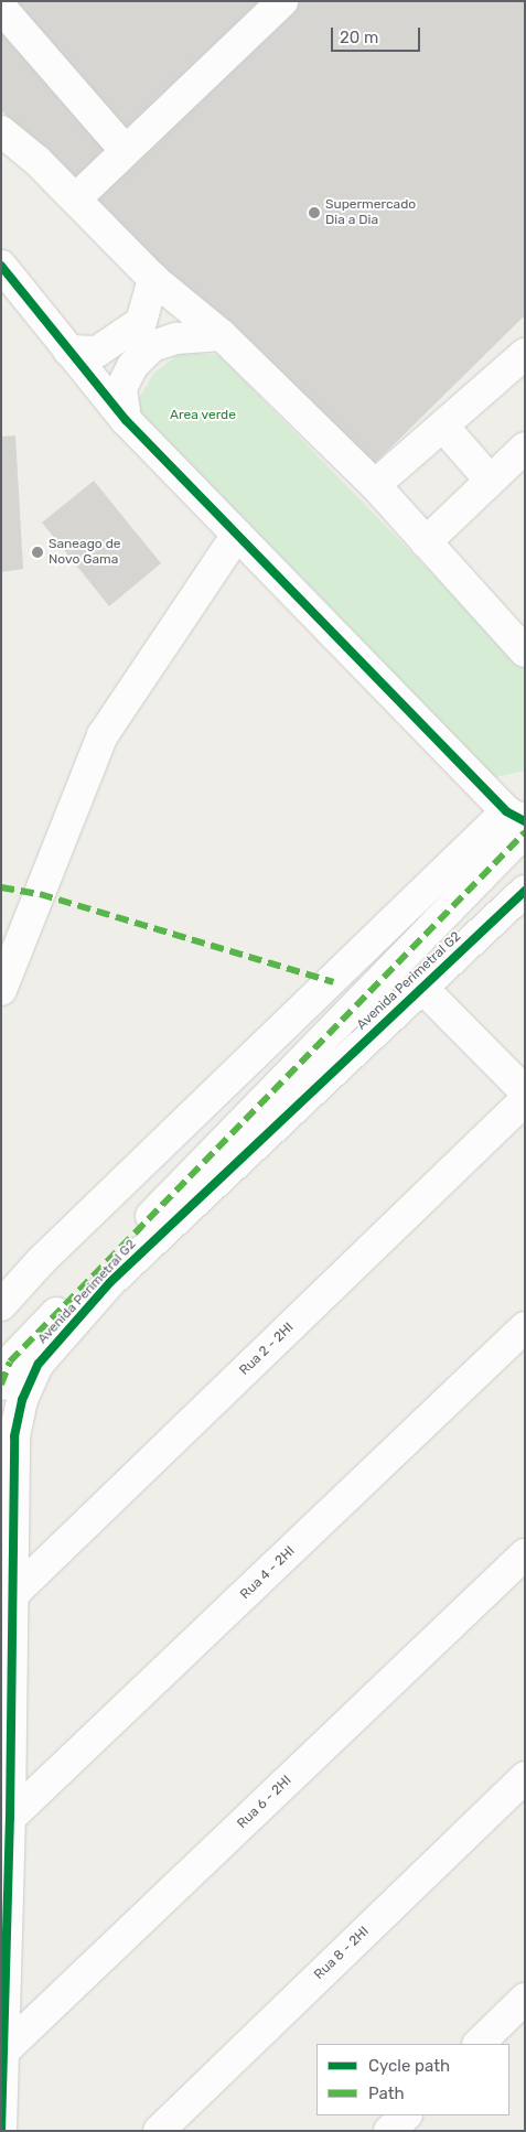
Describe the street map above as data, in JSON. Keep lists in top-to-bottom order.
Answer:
{
  "streets": {
    "street": [
      "Avenida Perimetral G2",
      "Rua 2 - 2HI",
      "Rua 4 - 2HI",
      "Rua 6 - 2HI",
      "Rua 8 - 2HI"
    ]
  },
  "crossings": [
    ["Avenida Perimetral G2", "Rua 2 - 2HI"],
    ["Avenida Perimetral G2", "Rua 4 - 2HI"],
    ["Avenida Perimetral G2", "Rua 6 - 2HI"]
  ],
  "parks": ["Area verde"],
  "places": ["Supermercado Dia a Dia", "Saneago de Novo Gama"],
  "legend": ["Cycle path", "Path"],
  "scale_bar": "20 m"
}
